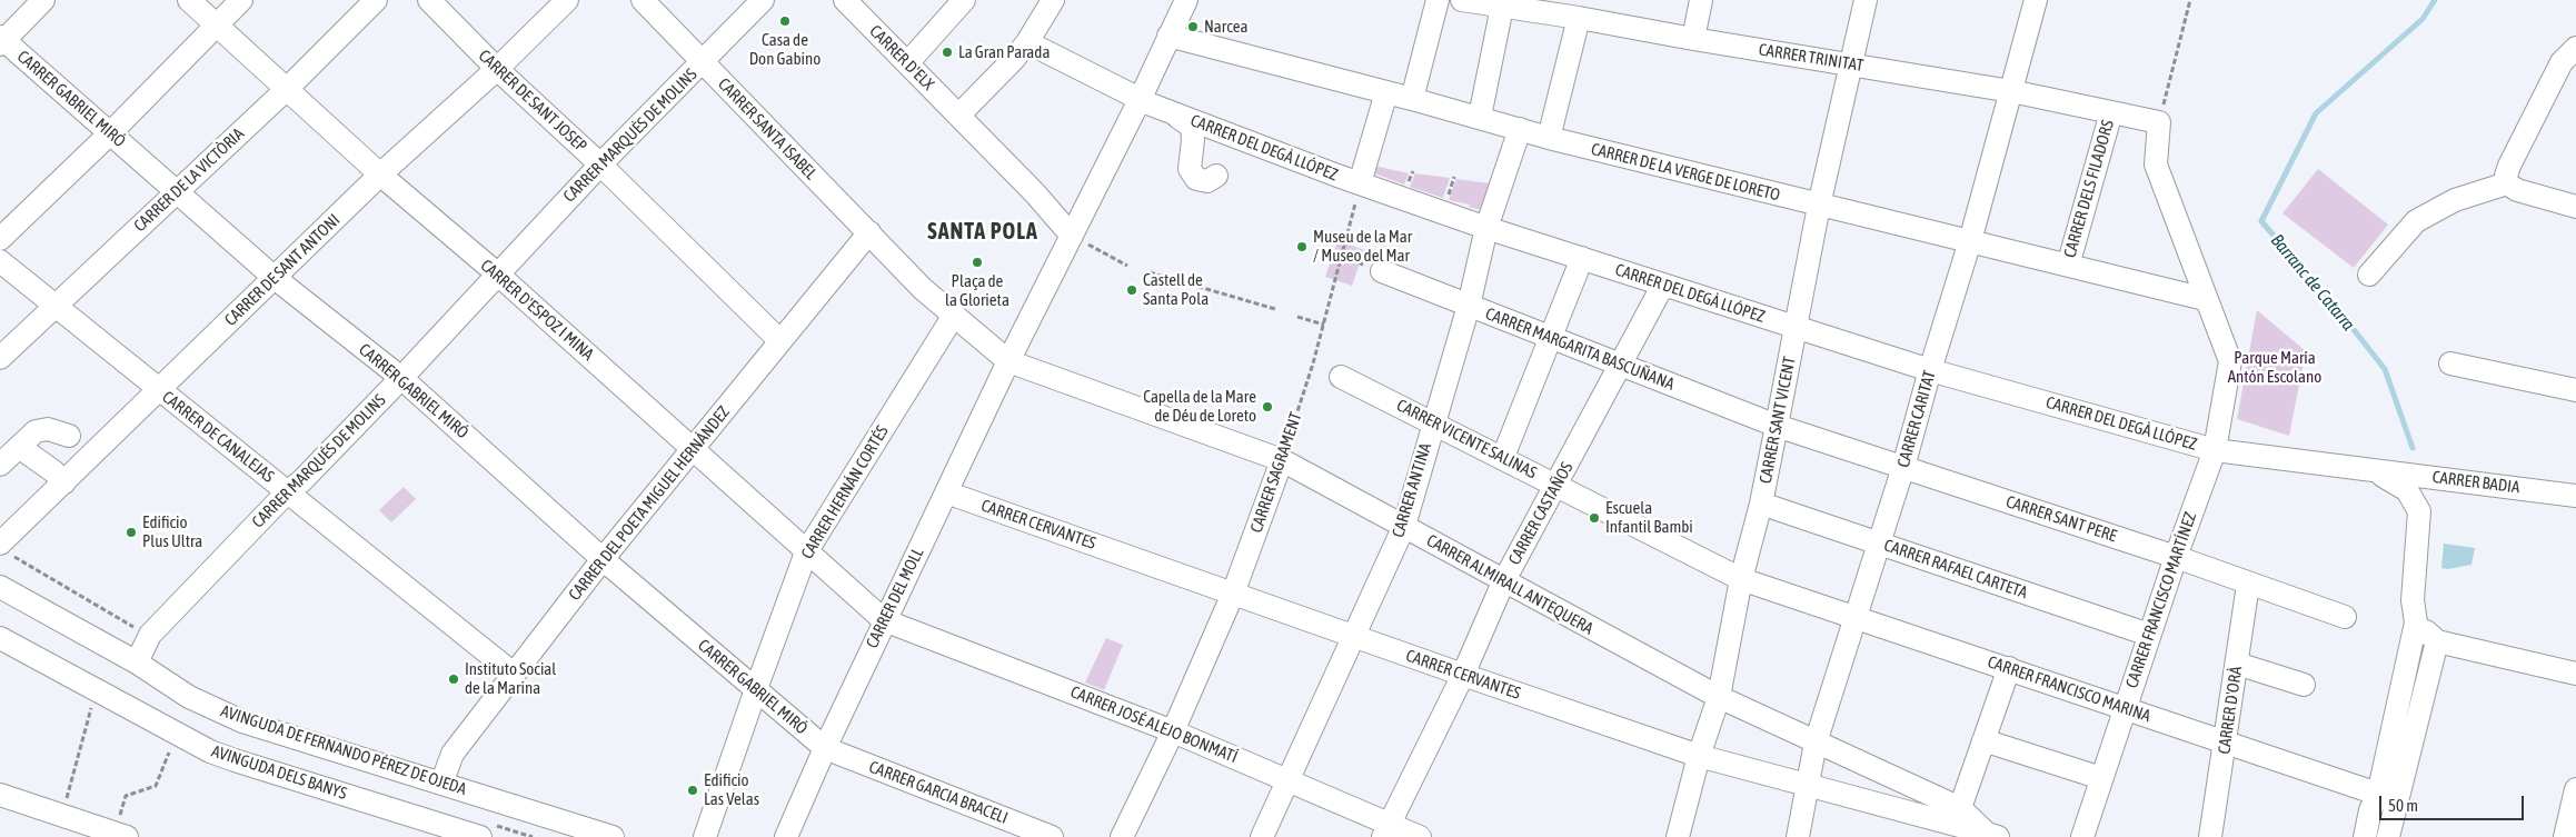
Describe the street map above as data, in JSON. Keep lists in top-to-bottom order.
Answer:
{
  "streets": {
    "street": [
      "CARRER D'ELX",
      "CARRER TRINITAT",
      "CARRER GABRIEL MIRÓ",
      "CARRER DE SANT JOSEP",
      "CARRER SANTA ISABEL",
      "CARRER MARQUÉS DE MOLINS",
      "CARRER DEL DEGÀ LLÓPEZ",
      "CARRER DE LA VERGE DE LORETO",
      "CARRER DE LA VICTÒRIA",
      "CARRER DELS FILADORS",
      "CARRER DE SANT ANTONI",
      "CARRER D'ESPOZ I MINA",
      "CARRER MARGARITA BASCUÑANA",
      "CARRER CARITAT",
      "CARRER SANT VICENT",
      "CARRER DE CANALEJAS",
      "CARRER VICENTE SALINAS",
      "CARRER SAGRAMENT",
      "CARRER BADIA",
      "CARRER ANTINA",
      "CARRER HERNÁN CORTÉS",
      "CARRER DEL POETA MIGUEL HERNÁNDEZ",
      "CARRER CASTAÑOS",
      "CARRER SANT PERE",
      "CARRER CERVANTES",
      "CARRER RAFAEL CARTETA",
      "CARRER ALMIRALL ANTEQUERA",
      "CARRER DEL MOLL",
      "CARRER FRANCISCO MARTÍNEZ",
      "CARRER FRANCISCO MARINA",
      "CARRER D'ORÀ",
      "CARRER JOSÉ ALEJO BONMATÍ",
      "AVINGUDA DE FERNANDO PÉREZ DE OJEDA",
      "AVINGUDA DELS BANYS",
      "CARRER GARCIA BRACELI"
    ]
  },
  "crossings": [
    ["CARRER TRINITAT", "CARRER DELS FILADORS"],
    ["CARRER TRINITAT", "CARRER CARITAT"],
    ["CARRER TRINITAT", "CARRER SANT VICENT"],
    ["CARRER GABRIEL MIRÓ", "CARRER MARQUÉS DE MOLINS"],
    ["CARRER GABRIEL MIRÓ", "CARRER DE LA VICTÒRIA"],
    ["CARRER GABRIEL MIRÓ", "CARRER DE SANT ANTONI"],
    ["CARRER GABRIEL MIRÓ", "CARRER HERNÁN CORTÉS"],
    ["CARRER GABRIEL MIRÓ", "CARRER DEL POETA MIGUEL HERNÁNDEZ"],
    ["CARRER GABRIEL MIRÓ", "CARRER DEL MOLL"],
    ["CARRER GABRIEL MIRÓ", "CARRER GARCIA BRACELI"],
    ["CARRER DE SANT JOSEP", "CARRER MARQUÉS DE MOLINS"],
    ["CARRER DE SANT JOSEP", "CARRER DE SANT ANTONI"],
    ["CARRER DE SANT JOSEP", "CARRER DEL POETA MIGUEL HERNÁNDEZ"],
    ["CARRER SANTA ISABEL", "CARRER MARQUÉS DE MOLINS"],
    ["CARRER SANTA ISABEL", "CARRER DEL POETA MIGUEL HERNÁNDEZ"],
    ["CARRER MARQUÉS DE MOLINS", "CARRER D'ESPOZ I MINA"],
    ["CARRER MARQUÉS DE MOLINS", "CARRER DE CANALEJAS"],
    ["CARRER MARQUÉS DE MOLINS", "AVINGUDA DE FERNANDO PÉREZ DE OJEDA"],
    ["CARRER DEL DEGÀ LLÓPEZ", "CARRER CARITAT"],
    ["CARRER DEL DEGÀ LLÓPEZ", "CARRER SANT VICENT"],
    ["CARRER DEL DEGÀ LLÓPEZ", "CARRER SAGRAMENT"],
    ["CARRER DEL DEGÀ LLÓPEZ", "CARRER BADIA"],
    ["CARRER DEL DEGÀ LLÓPEZ", "CARRER ANTINA"],
    ["CARRER DEL DEGÀ LLÓPEZ", "CARRER CASTAÑOS"],
    ["CARRER DEL DEGÀ LLÓPEZ", "CARRER FRANCISCO MARTÍNEZ"],
    ["CARRER DE LA VERGE DE LORETO", "CARRER DELS FILADORS"],
    ["CARRER DE LA VERGE DE LORETO", "CARRER CARITAT"],
    ["CARRER DE LA VERGE DE LORETO", "CARRER SANT VICENT"],
    ["CARRER DE LA VERGE DE LORETO", "CARRER ANTINA"],
    ["CARRER DE LA VERGE DE LORETO", "CARRER FRANCISCO MARTÍNEZ"],
    ["CARRER DE LA VICTÒRIA", "CARRER D'ESPOZ I MINA"],
    ["CARRER DE LA VICTÒRIA", "CARRER DE CANALEJAS"],
    ["CARRER DE SANT ANTONI", "CARRER D'ESPOZ I MINA"],
    ["CARRER DE SANT ANTONI", "CARRER DE CANALEJAS"],
    ["CARRER D'ESPOZ I MINA", "CARRER HERNÁN CORTÉS"],
    ["CARRER D'ESPOZ I MINA", "CARRER DEL POETA MIGUEL HERNÁNDEZ"],
    ["CARRER D'ESPOZ I MINA", "CARRER DEL MOLL"],
    ["CARRER D'ESPOZ I MINA", "CARRER JOSÉ ALEJO BONMATÍ"],
    ["CARRER MARGARITA BASCUÑANA", "CARRER SANT VICENT"],
    ["CARRER MARGARITA BASCUÑANA", "CARRER ANTINA"],
    ["CARRER MARGARITA BASCUÑANA", "CARRER CASTAÑOS"],
    ["CARRER MARGARITA BASCUÑANA", "CARRER SANT PERE"],
    ["CARRER CARITAT", "CARRER SANT PERE"],
    ["CARRER CARITAT", "CARRER CERVANTES"],
    ["CARRER CARITAT", "CARRER RAFAEL CARTETA"],
    ["CARRER CARITAT", "CARRER ALMIRALL ANTEQUERA"],
    ["CARRER CARITAT", "CARRER FRANCISCO MARINA"],
    ["CARRER SANT VICENT", "CARRER VICENTE SALINAS"],
    ["CARRER SANT VICENT", "CARRER SANT PERE"],
    ["CARRER SANT VICENT", "CARRER CERVANTES"],
    ["CARRER SANT VICENT", "CARRER RAFAEL CARTETA"],
    ["CARRER SANT VICENT", "CARRER ALMIRALL ANTEQUERA"],
    ["CARRER SANT VICENT", "CARRER FRANCISCO MARINA"],
    ["CARRER DE CANALEJAS", "CARRER DEL POETA MIGUEL HERNÁNDEZ"],
    ["CARRER VICENTE SALINAS", "CARRER ANTINA"],
    ["CARRER VICENTE SALINAS", "CARRER CASTAÑOS"],
    ["CARRER VICENTE SALINAS", "CARRER FRANCISCO MARINA"],
    ["CARRER SAGRAMENT", "CARRER CERVANTES"],
    ["CARRER SAGRAMENT", "CARRER ALMIRALL ANTEQUERA"],
    ["CARRER SAGRAMENT", "CARRER JOSÉ ALEJO BONMATÍ"],
    ["CARRER ANTINA", "CARRER CERVANTES"],
    ["CARRER ANTINA", "CARRER ALMIRALL ANTEQUERA"],
    ["CARRER ANTINA", "CARRER JOSÉ ALEJO BONMATÍ"],
    ["CARRER DEL POETA MIGUEL HERNÁNDEZ", "AVINGUDA DE FERNANDO PÉREZ DE OJEDA"],
    ["CARRER CASTAÑOS", "CARRER CERVANTES"],
    ["CARRER CASTAÑOS", "CARRER ALMIRALL ANTEQUERA"],
    ["CARRER CASTAÑOS", "CARRER JOSÉ ALEJO BONMATÍ"],
    ["CARRER SANT PERE", "CARRER FRANCISCO MARTÍNEZ"],
    ["CARRER SANT PERE", "CARRER D'ORÀ"],
    ["CARRER CERVANTES", "CARRER ALMIRALL ANTEQUERA"],
    ["CARRER CERVANTES", "CARRER DEL MOLL"],
    ["CARRER RAFAEL CARTETA", "CARRER FRANCISCO MARTÍNEZ"],
    ["CARRER ALMIRALL ANTEQUERA", "CARRER DEL MOLL"],
    ["CARRER DEL MOLL", "CARRER JOSÉ ALEJO BONMATÍ"],
    ["CARRER DEL MOLL", "CARRER GARCIA BRACELI"],
    ["CARRER FRANCISCO MARTÍNEZ", "CARRER FRANCISCO MARINA"],
    ["CARRER FRANCISCO MARINA", "CARRER D'ORÀ"]
  ],
  "districts": ["SANTA POLA"],
  "water": ["Barranc de Catarra"],
  "parks": ["Parque María Antón Escolano"],
  "places": [
    "Casa de Don Gabino",
    "Narcea",
    "La Gran Parada",
    "Museu de la Mar / Museo del Mar",
    "Plaça de la Glorieta",
    "Castell de Santa Pola",
    "Capella de la Mare de Déu de Loreto",
    "Escuela Infantil Bambi",
    "Edificio Plus Ultra",
    "Instituto Social de la Marina",
    "Edificio Las Velas"
  ],
  "scale_bar": "50 m"
}
